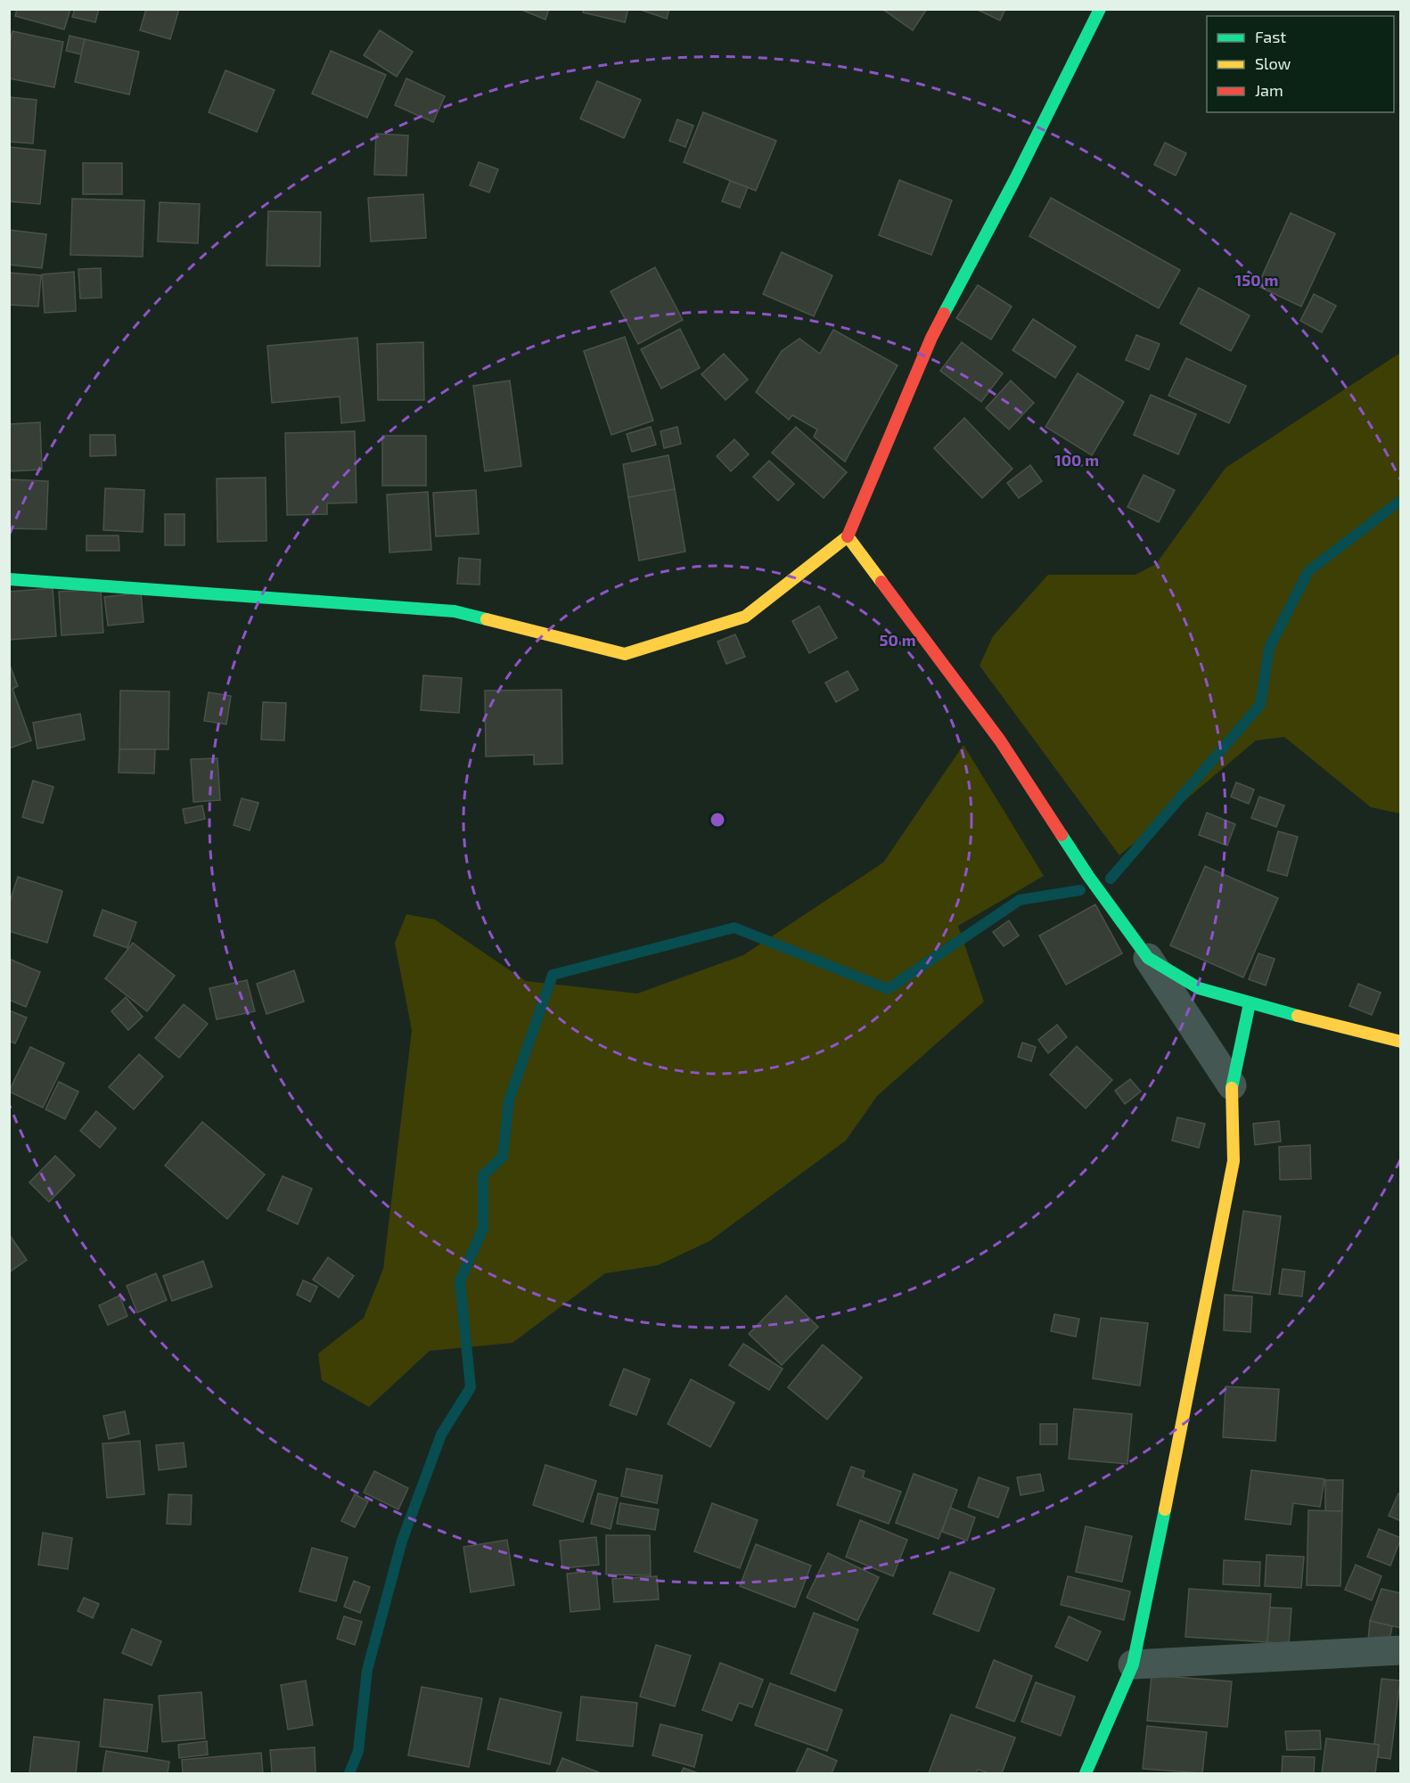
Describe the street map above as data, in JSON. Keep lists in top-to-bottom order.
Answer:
{
  "legend": ["Fast", "Slow", "Jam"],
  "rings": ["150 m", "100 m", "50 m"]
}
